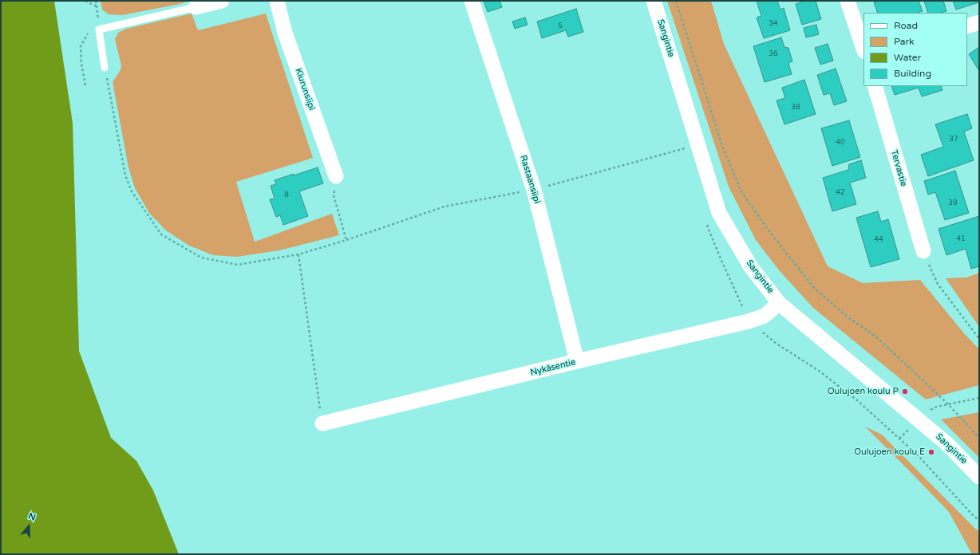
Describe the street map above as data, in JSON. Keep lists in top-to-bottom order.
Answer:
{
  "streets": {
    "street": [
      "Sangintie",
      "Kiurunsiipi",
      "Tervastie",
      "Rastaansiipi",
      "Nykäsentie"
    ]
  },
  "crossings": [
    ["Sangintie", "Nykäsentie"],
    ["Rastaansiipi", "Nykäsentie"]
  ],
  "places": ["Oulujoen koulu P", "Oulujoen koulu E"],
  "house_numbers": [
    "34",
    "5",
    "36",
    "38",
    "37",
    "40",
    "42",
    "8",
    "39",
    "41",
    "44"
  ],
  "legend": [
    "Road",
    "Park",
    "Water",
    "Building"
  ],
  "north": "top"
}
